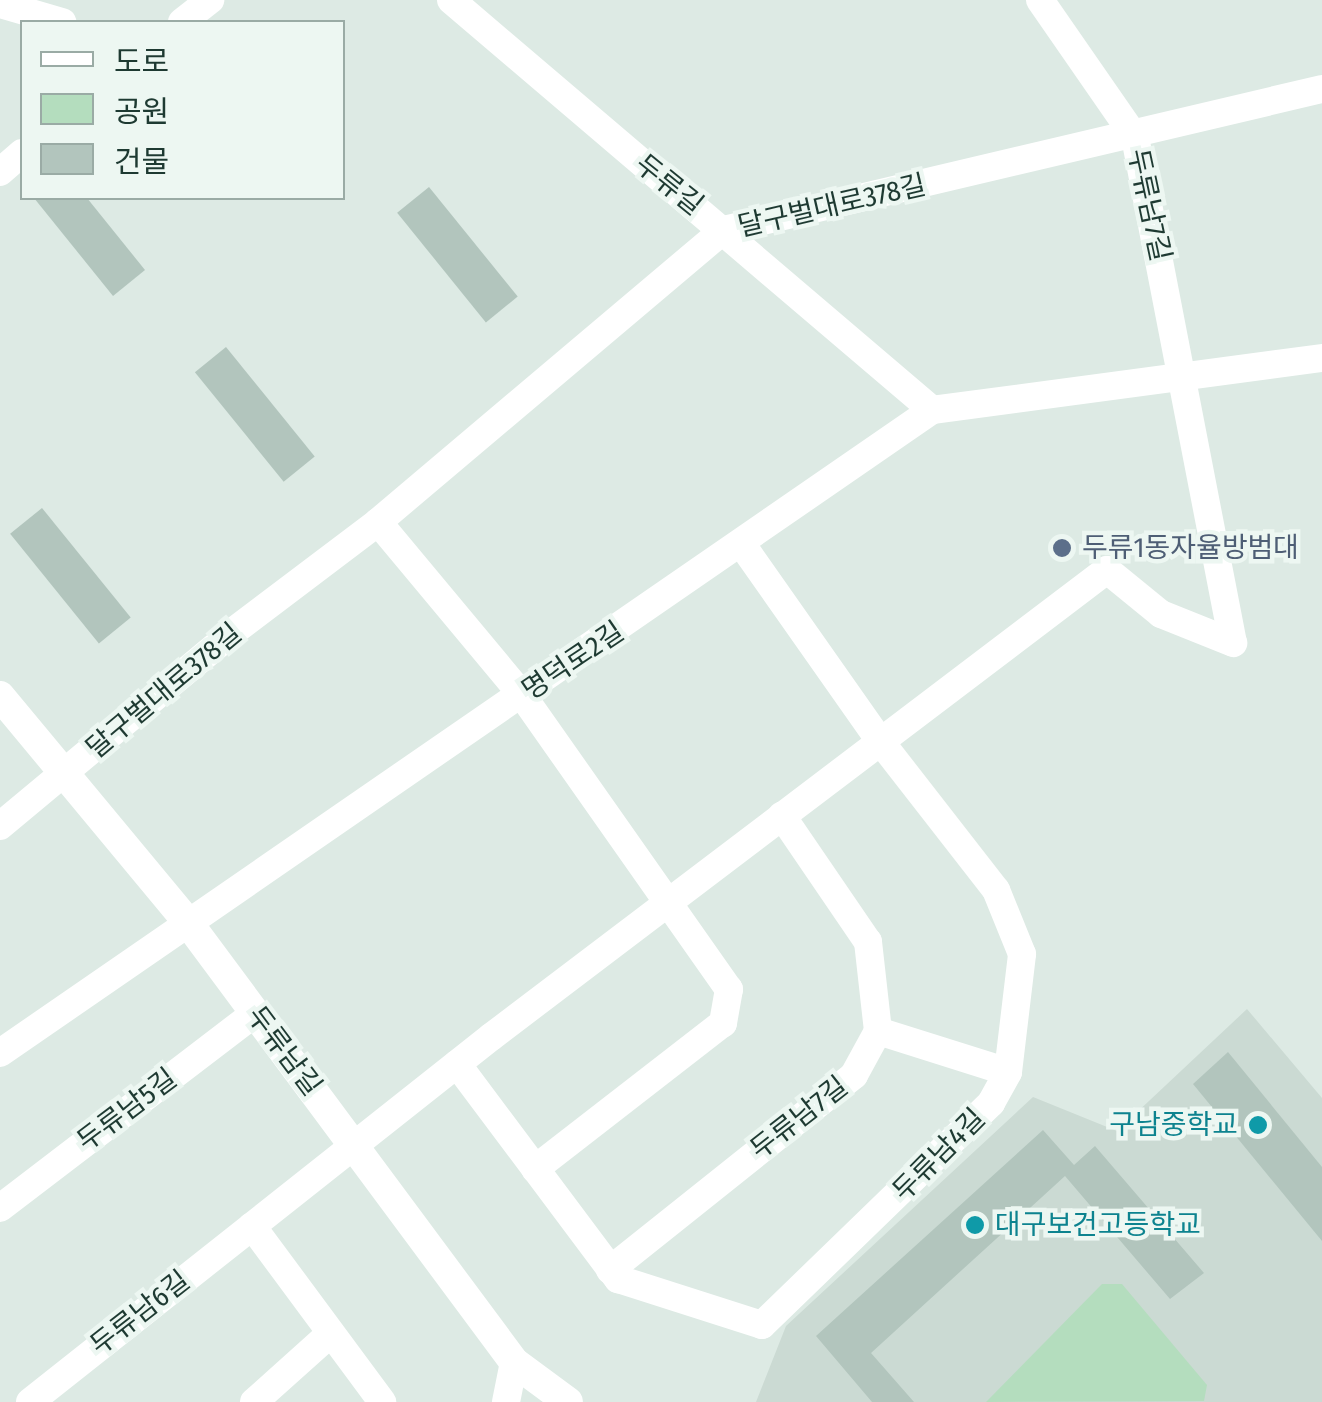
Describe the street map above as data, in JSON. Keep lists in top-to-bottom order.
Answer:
{
  "streets": {
    "street": [
      "두류길",
      "두류남7길",
      "달구벌대로378길",
      "명덕로2길",
      "두류남길",
      "두류남5길",
      "두류남4길",
      "두류남6길"
    ]
  },
  "crossings": [
    ["두류길", "달구벌대로378길"],
    ["두류길", "명덕로2길"],
    ["두류남7길", "달구벌대로378길"],
    ["두류남7길", "명덕로2길"],
    ["두류남7길", "두류남4길"],
    ["달구벌대로378길", "두류남길"],
    ["명덕로2길", "두류남길"],
    ["명덕로2길", "두류남4길"],
    ["두류남길", "두류남5길"],
    ["두류남길", "두류남6길"]
  ],
  "places": ["두류1동자율방범대", "구남중학교", "대구보건고등학교"],
  "legend": ["도로", "공원", "건물"]
}
